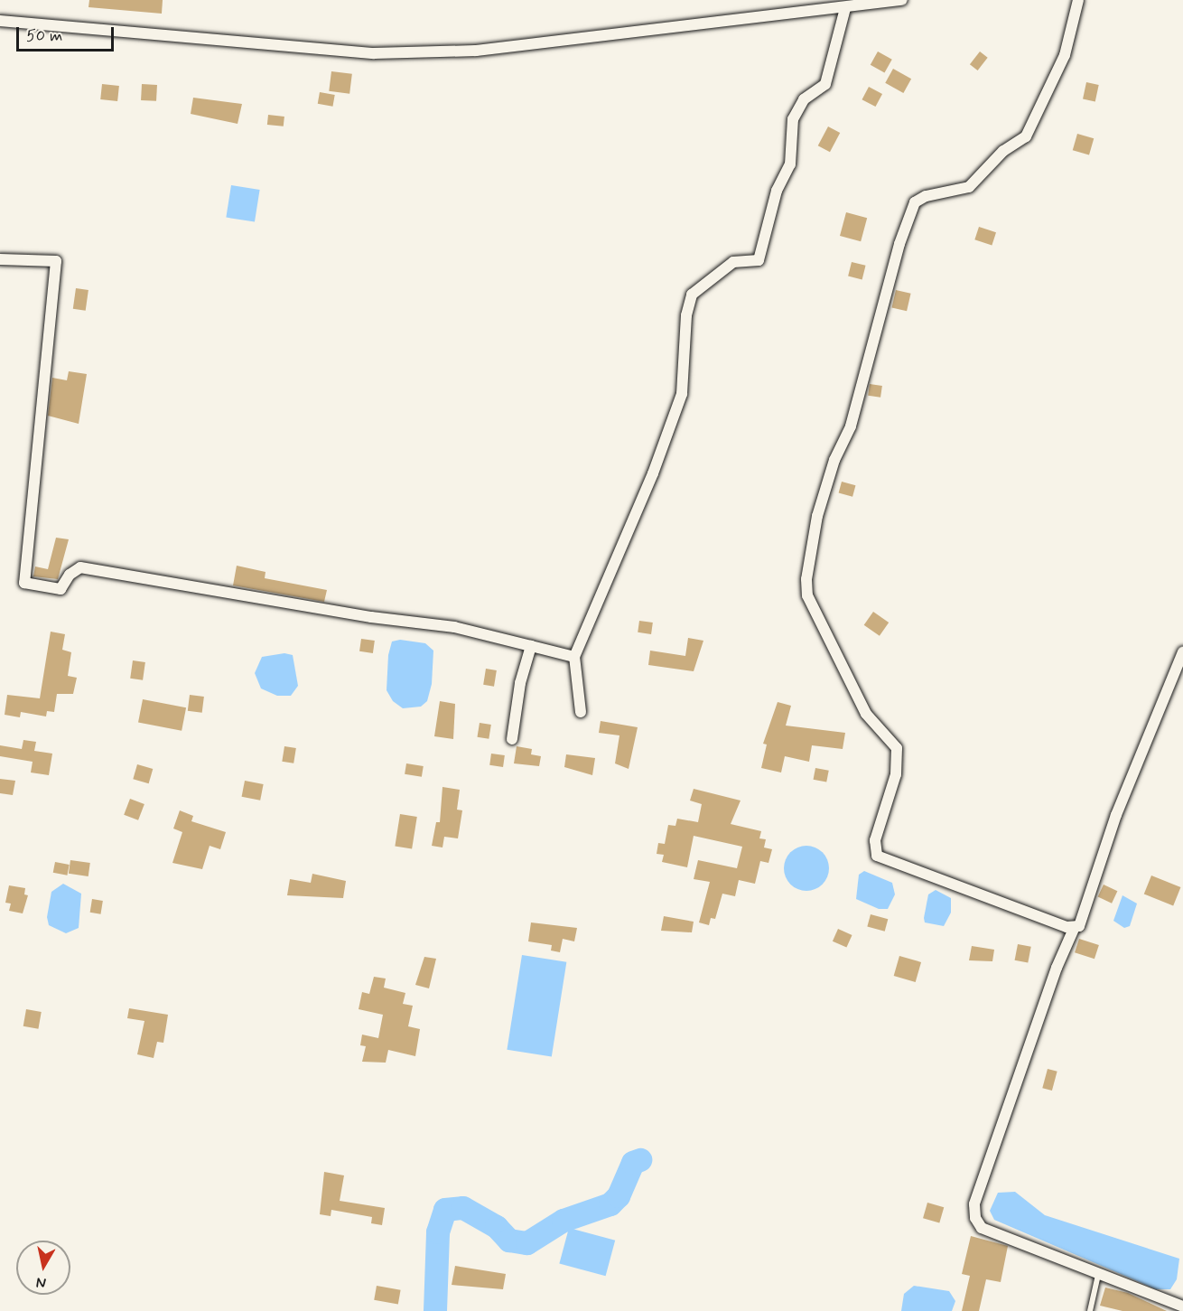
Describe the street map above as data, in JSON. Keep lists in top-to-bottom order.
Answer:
{
  "scale_bar": "50 m",
  "north": "bottom"
}
